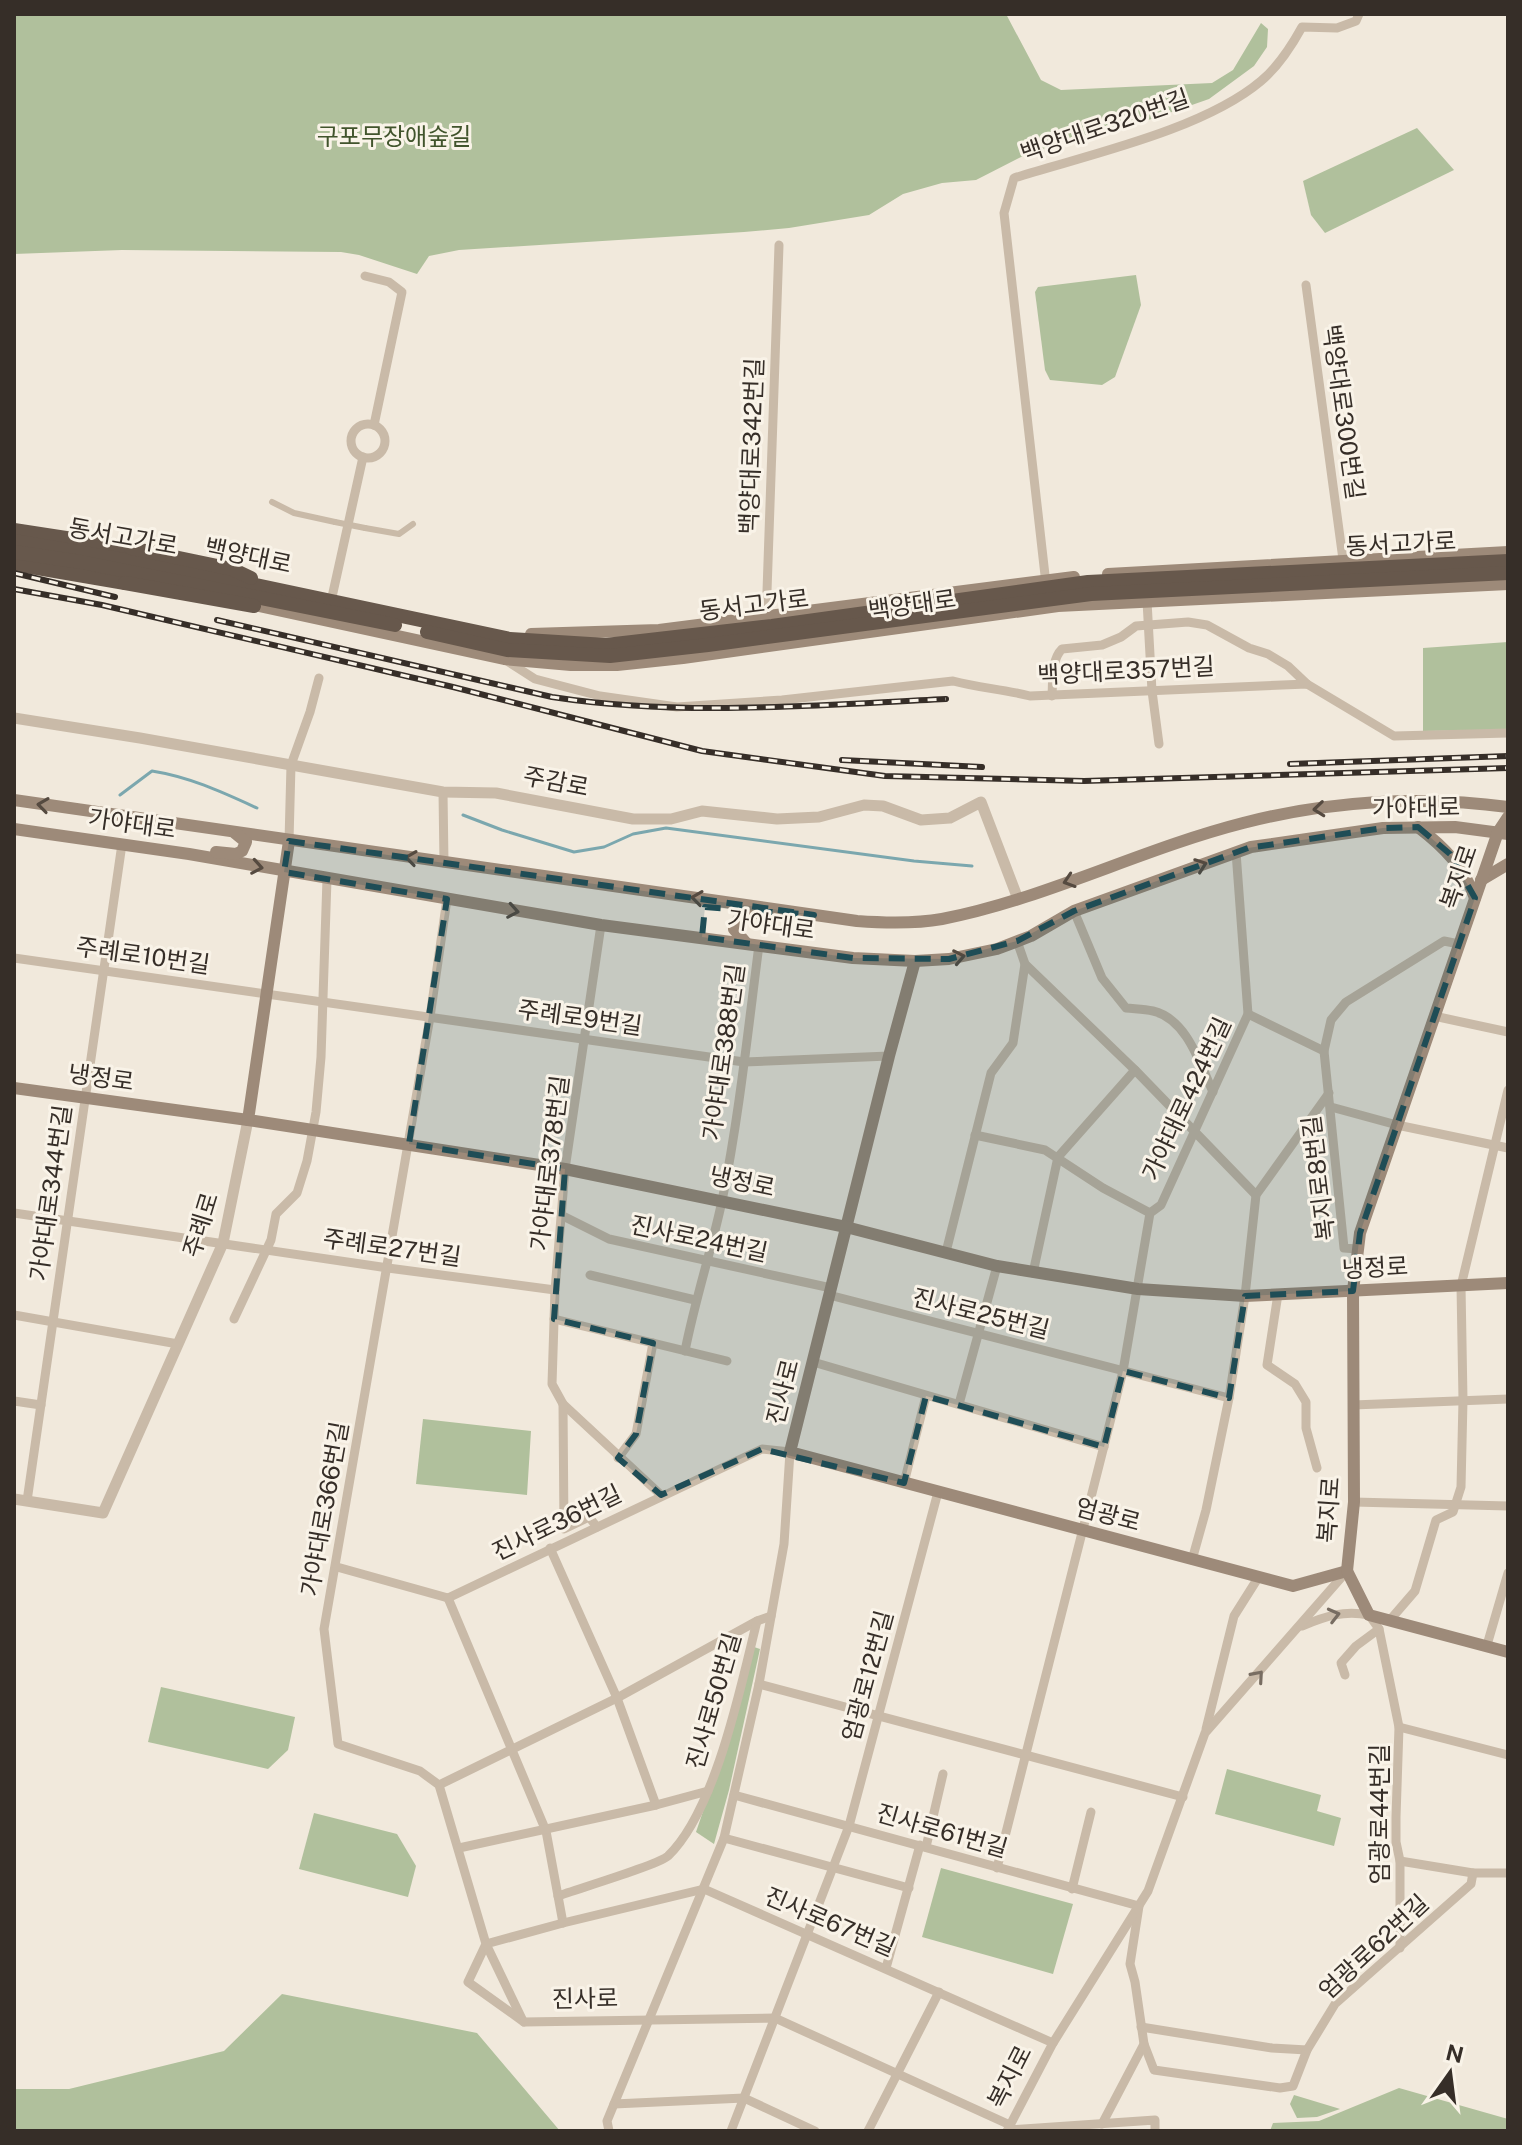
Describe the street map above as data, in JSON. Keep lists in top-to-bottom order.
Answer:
{
  "streets": {
    "highway": ["동서고가로"],
    "main road": [
      "백양대로",
      "가야대로",
      "복지로",
      "냉정로",
      "주례로",
      "진사로",
      "엄광로"
    ],
    "street": [
      "백양대로320번길",
      "백양대로300번길",
      "백양대로342번길",
      "백양대로357번길",
      "주감로",
      "주례로10번길",
      "주례로9번길",
      "가야대로388번길",
      "가야대로424번길",
      "가야대로378번길",
      "복지로8번길",
      "가야대로344번길",
      "진사로24번길",
      "주례로27번길",
      "진사로25번길",
      "가야대로366번길",
      "진사로36번길",
      "엄광로12번길",
      "진사로50번길",
      "엄광로44번길",
      "진사로61번길",
      "진사로67번길",
      "엄광로62번길"
    ]
  },
  "crossings": [
    ["백양대로320번길", "백양대로"],
    ["백양대로300번길", "백양대로"],
    ["백양대로342번길", "백양대로"],
    ["동서고가로", "백양대로"],
    ["백양대로", "백양대로357번길"],
    ["주감로", "가야대로"],
    ["가야대로", "복지로"],
    ["가야대로", "가야대로388번길"],
    ["가야대로", "가야대로424번길"],
    ["가야대로", "가야대로378번길"],
    ["가야대로", "가야대로344번길"],
    ["가야대로", "주례로"],
    ["가야대로", "진사로"],
    ["가야대로", "가야대로366번길"],
    ["복지로", "냉정로"],
    ["복지로", "복지로8번길"],
    ["복지로", "엄광로"],
    ["복지로", "진사로61번길"],
    ["복지로", "진사로67번길"],
    ["주례로10번길", "주례로9번길"],
    ["주례로10번길", "가야대로344번길"],
    ["주례로10번길", "주례로"],
    ["주례로9번길", "가야대로388번길"],
    ["주례로9번길", "가야대로378번길"],
    ["주례로9번길", "주례로"],
    ["주례로9번길", "진사로"],
    ["주례로9번길", "가야대로366번길"],
    ["가야대로388번길", "냉정로"],
    ["가야대로388번길", "진사로24번길"],
    ["냉정로", "가야대로424번길"],
    ["냉정로", "가야대로378번길"],
    ["냉정로", "복지로8번길"],
    ["냉정로", "가야대로344번길"],
    ["냉정로", "주례로"],
    ["냉정로", "진사로"],
    ["냉정로", "가야대로366번길"],
    ["가야대로424번길", "진사로25번길"],
    ["가야대로424번길", "엄광로"],
    ["가야대로424번길", "진사로61번길"],
    ["가야대로378번길", "진사로24번길"],
    ["가야대로378번길", "주례로27번길"],
    ["가야대로378번길", "진사로36번길"],
    ["복지로8번길", "엄광로"],
    ["가야대로344번길", "주례로"],
    ["가야대로344번길", "주례로27번길"],
    ["주례로", "주례로27번길"],
    ["진사로24번길", "진사로25번길"],
    ["진사로24번길", "진사로"],
    ["주례로27번길", "가야대로366번길"],
    ["진사로25번길", "진사로"],
    ["진사로", "엄광로"],
    ["진사로", "진사로36번길"],
    ["진사로", "진사로61번길"],
    ["진사로", "진사로67번길"],
    ["엄광로", "진사로36번길"],
    ["엄광로", "엄광로12번길"],
    ["엄광로12번길", "진사로61번길"],
    ["엄광로12번길", "진사로67번길"],
    ["엄광로44번길", "엄광로62번길"]
  ],
  "parks": ["구포무장애숲길"],
  "north": "top"
}
